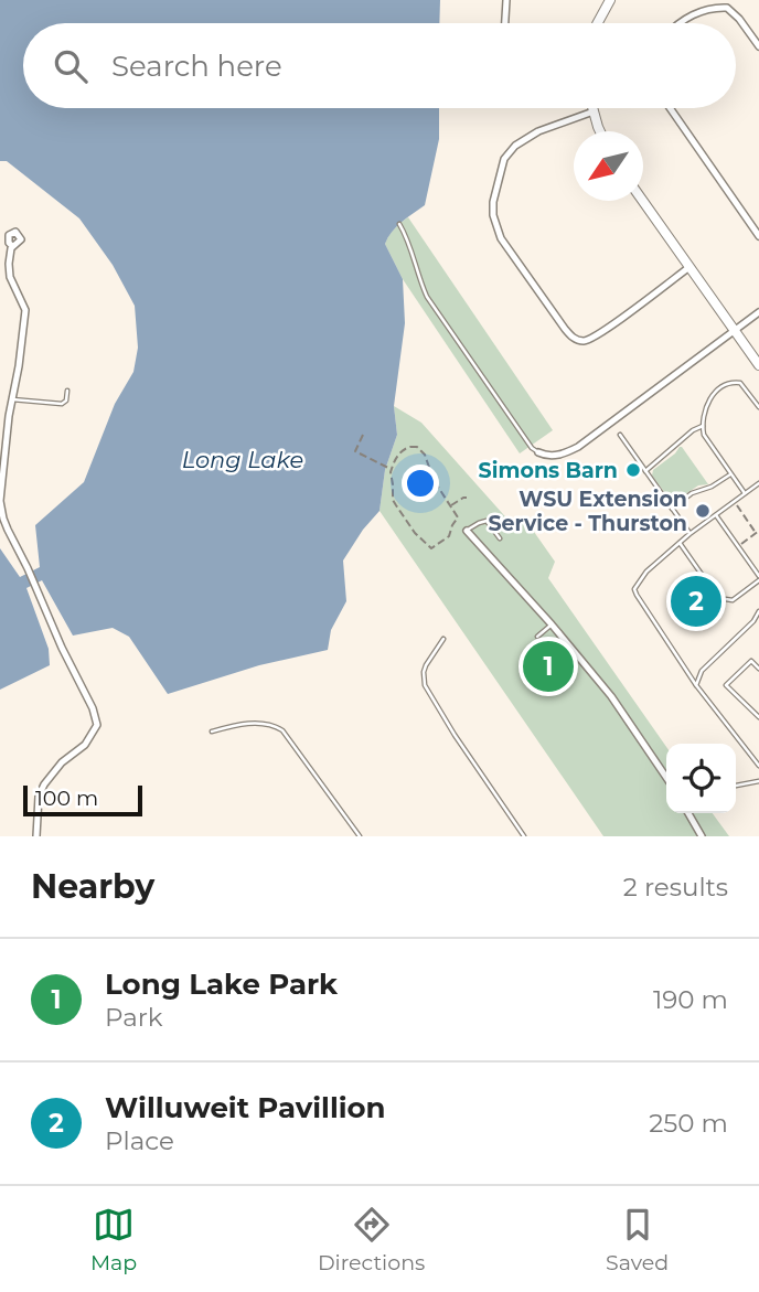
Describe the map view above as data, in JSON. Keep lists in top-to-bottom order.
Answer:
{
  "water": ["Long Lake"],
  "places": ["Simons Barn", "WSU Extension Service - Thurston"],
  "scale_bar": "100 m",
  "north": "bottom left",
  "page": {
    "search": "Search here",
    "pins": ["2", "1"],
    "scale": "100 m",
    "heading": ["Nearby", "2 results"],
    "list": [
      {
        "mark": "1",
        "name": "Long Lake Park",
        "note": "Park",
        "value": "190 m"
      },
      {
        "mark": "2",
        "name": "Willuweit Pavillion",
        "note": "Place",
        "value": "250 m"
      }
    ],
    "nav": ["Map", "Directions", "Saved"]
  }
}
